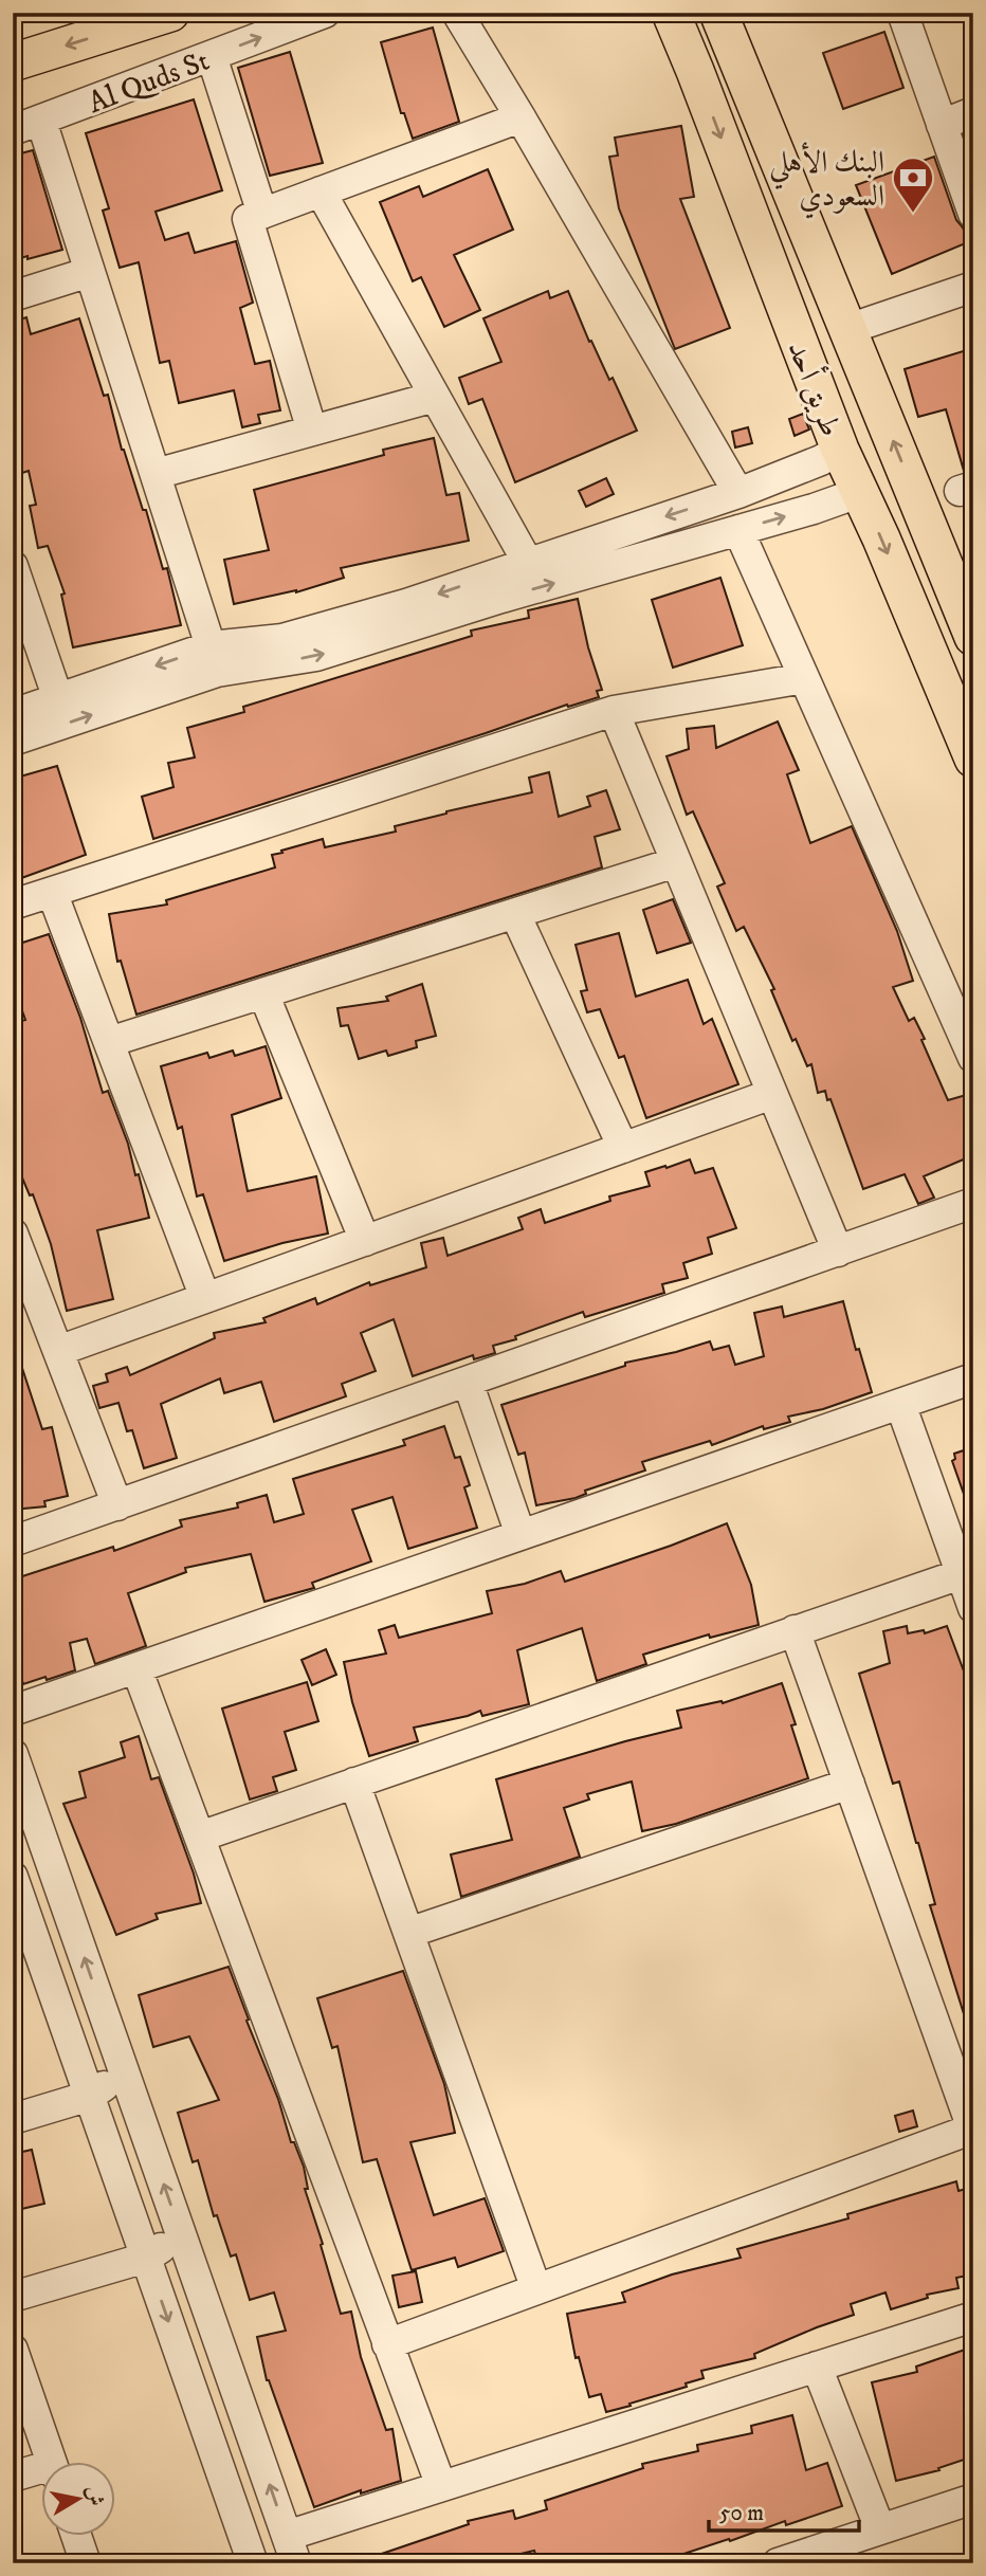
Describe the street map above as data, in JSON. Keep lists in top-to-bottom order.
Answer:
{
  "streets": {
    "main road": ["طريق أحد"],
    "street": ["Al Quds St"]
  },
  "places": {
    "bank": ["البنك الأهلي السعودي"]
  },
  "scale_bar": "50 m",
  "north": "right"
}
